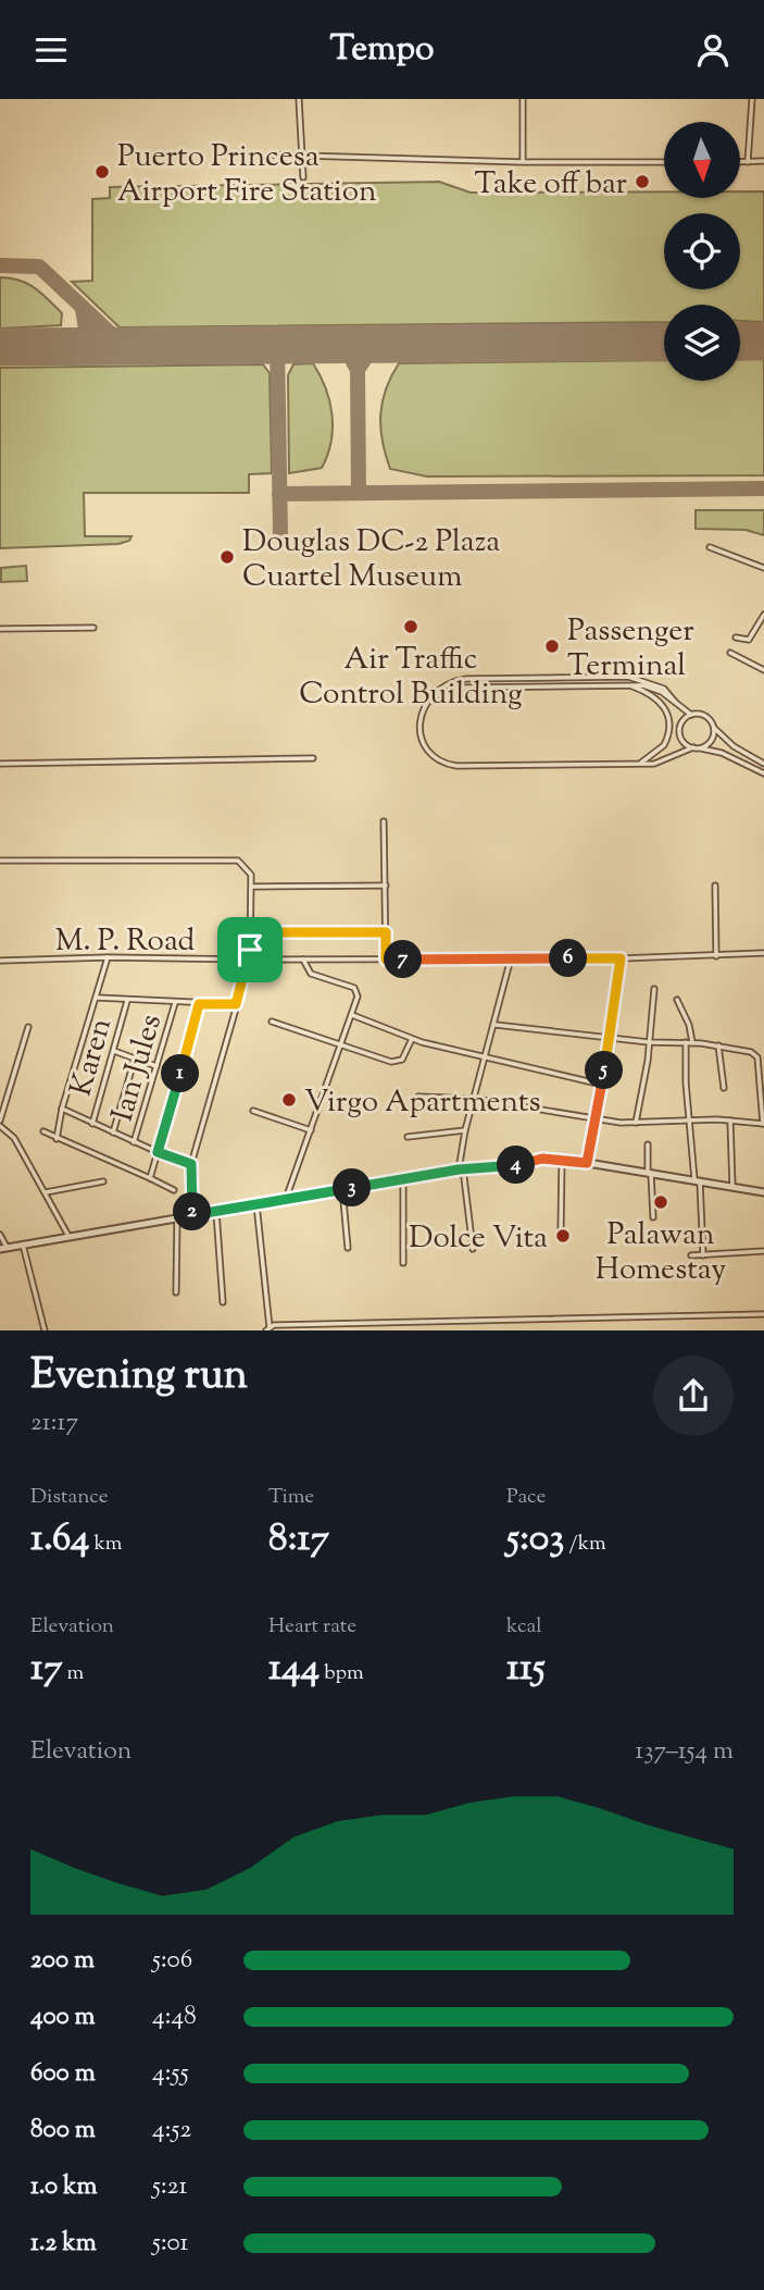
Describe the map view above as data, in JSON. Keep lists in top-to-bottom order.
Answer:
{
  "streets": {
    "street": ["M. P. Road", "Karen", "Ian Jules"]
  },
  "places": [
    "Puerto Princesa Airport Fire Station",
    "Take off bar",
    "Douglas DC-2 Plaza Cuartel Museum",
    "Air Traffic Control Building",
    "Passenger Terminal",
    "Virgo Apartments",
    "Palawan Homestay",
    "Dolce Vita"
  ],
  "north": "bottom",
  "page": {
    "header": "Tempo",
    "pins": [
      "6",
      "7",
      "5",
      "1",
      "4",
      "3",
      "2"
    ],
    "heading": ["Evening run", "21:17"],
    "stats": [
      ["Distance", "1.64 km"],
      ["Time", "8:17"],
      ["Pace", "5:03 /km"],
      ["Elevation", "17 m"],
      ["Heart rate", "144 bpm"],
      ["kcal", "115"]
    ],
    "chart": ["Elevation", "137–154 m"],
    "list": [
      {
        "name": "200 m",
        "note": "5:06"
      },
      {
        "name": "400 m",
        "note": "4:48"
      },
      {
        "name": "600 m",
        "note": "4:55"
      },
      {
        "name": "800 m",
        "note": "4:52"
      },
      {
        "name": "1.0 km",
        "note": "5:21"
      },
      {
        "name": "1.2 km",
        "note": "5:01"
      }
    ]
  }
}
